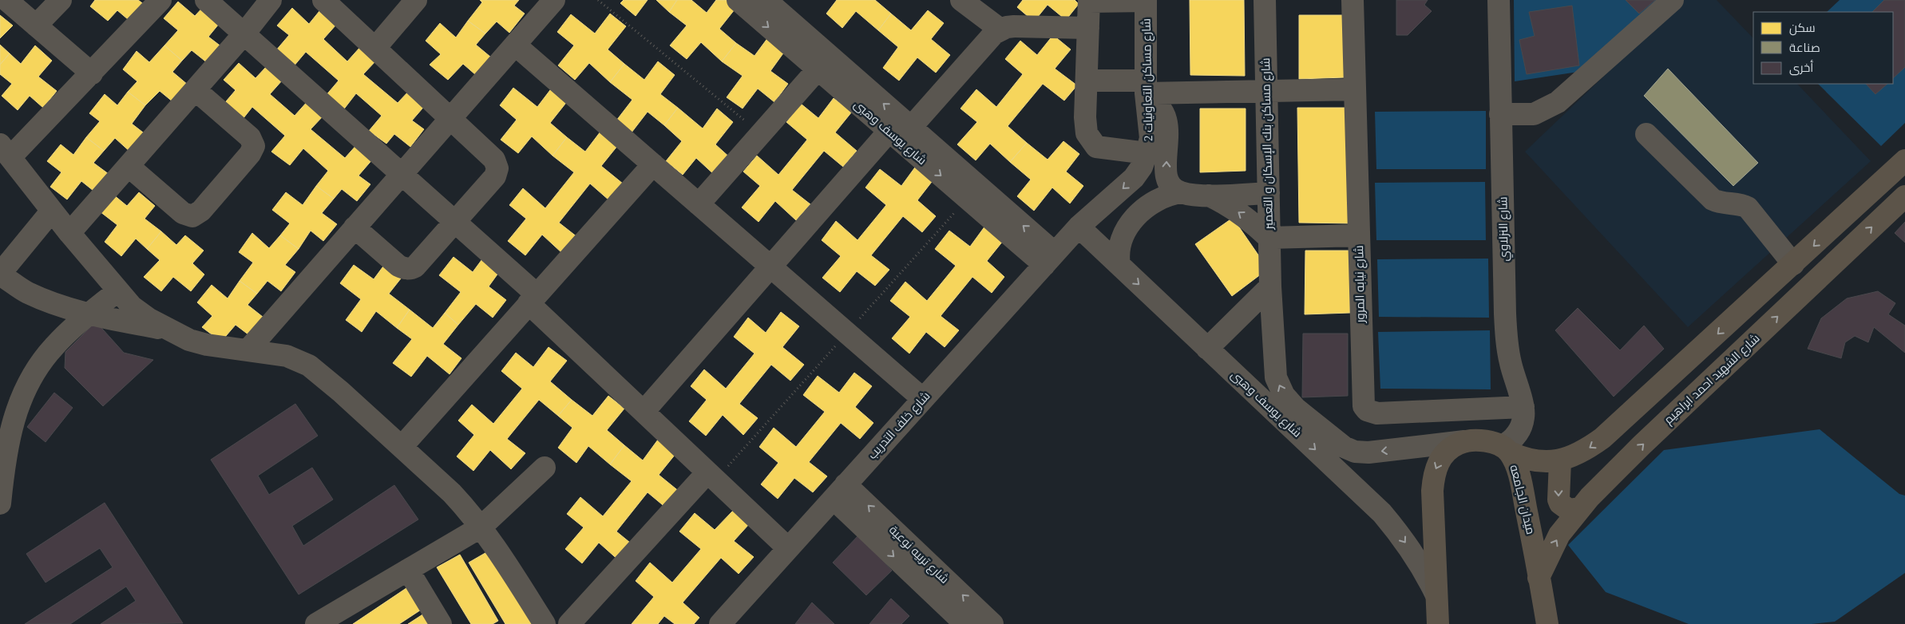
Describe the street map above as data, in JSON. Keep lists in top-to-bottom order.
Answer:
{
  "streets": {
    "main road": ["شارع الشهيد احمد ابراهيم", "ميدان الجامعه"],
    "street": [
      "شارع مساكن التعاونيات 2",
      "شارع يوسف وهبى",
      "شارع مساكن بنك الإسكان و التعمير",
      "شارع النزلاوي",
      "شارع نيابه المرور",
      "شارع خلف التدريب",
      "شارع تربيه نوعية"
    ]
  },
  "crossings": [
    ["شارع مساكن التعاونيات 2", "شارع يوسف وهبى"],
    ["شارع مساكن التعاونيات 2", "شارع خلف التدريب"],
    ["شارع يوسف وهبى", "شارع مساكن بنك الإسكان و التعمير"],
    ["شارع يوسف وهبى", "شارع خلف التدريب"],
    ["شارع النزلاوي", "شارع نيابه المرور"],
    ["شارع النزلاوي", "ميدان الجامعه"],
    ["شارع الشهيد احمد ابراهيم", "ميدان الجامعه"],
    ["شارع خلف التدريب", "شارع تربيه نوعية"]
  ],
  "legend": ["سكن", "صناعة", "أخرى"]
}
